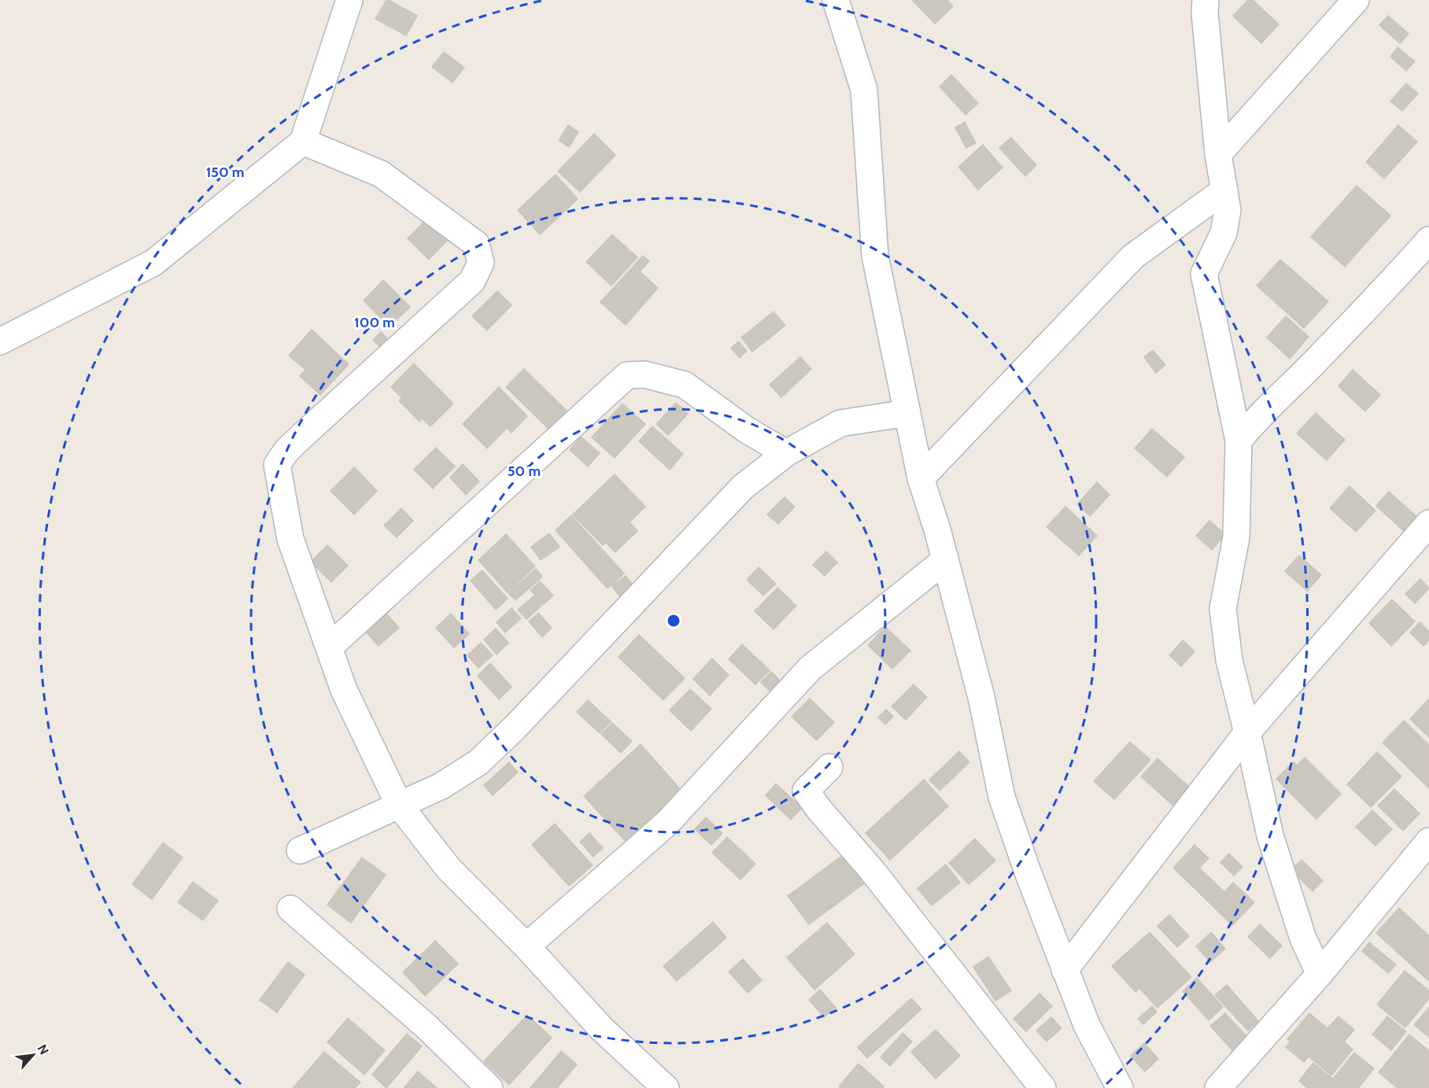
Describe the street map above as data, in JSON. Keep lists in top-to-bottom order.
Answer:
{
  "north": "top right",
  "rings": ["150 m", "100 m", "50 m"]
}
